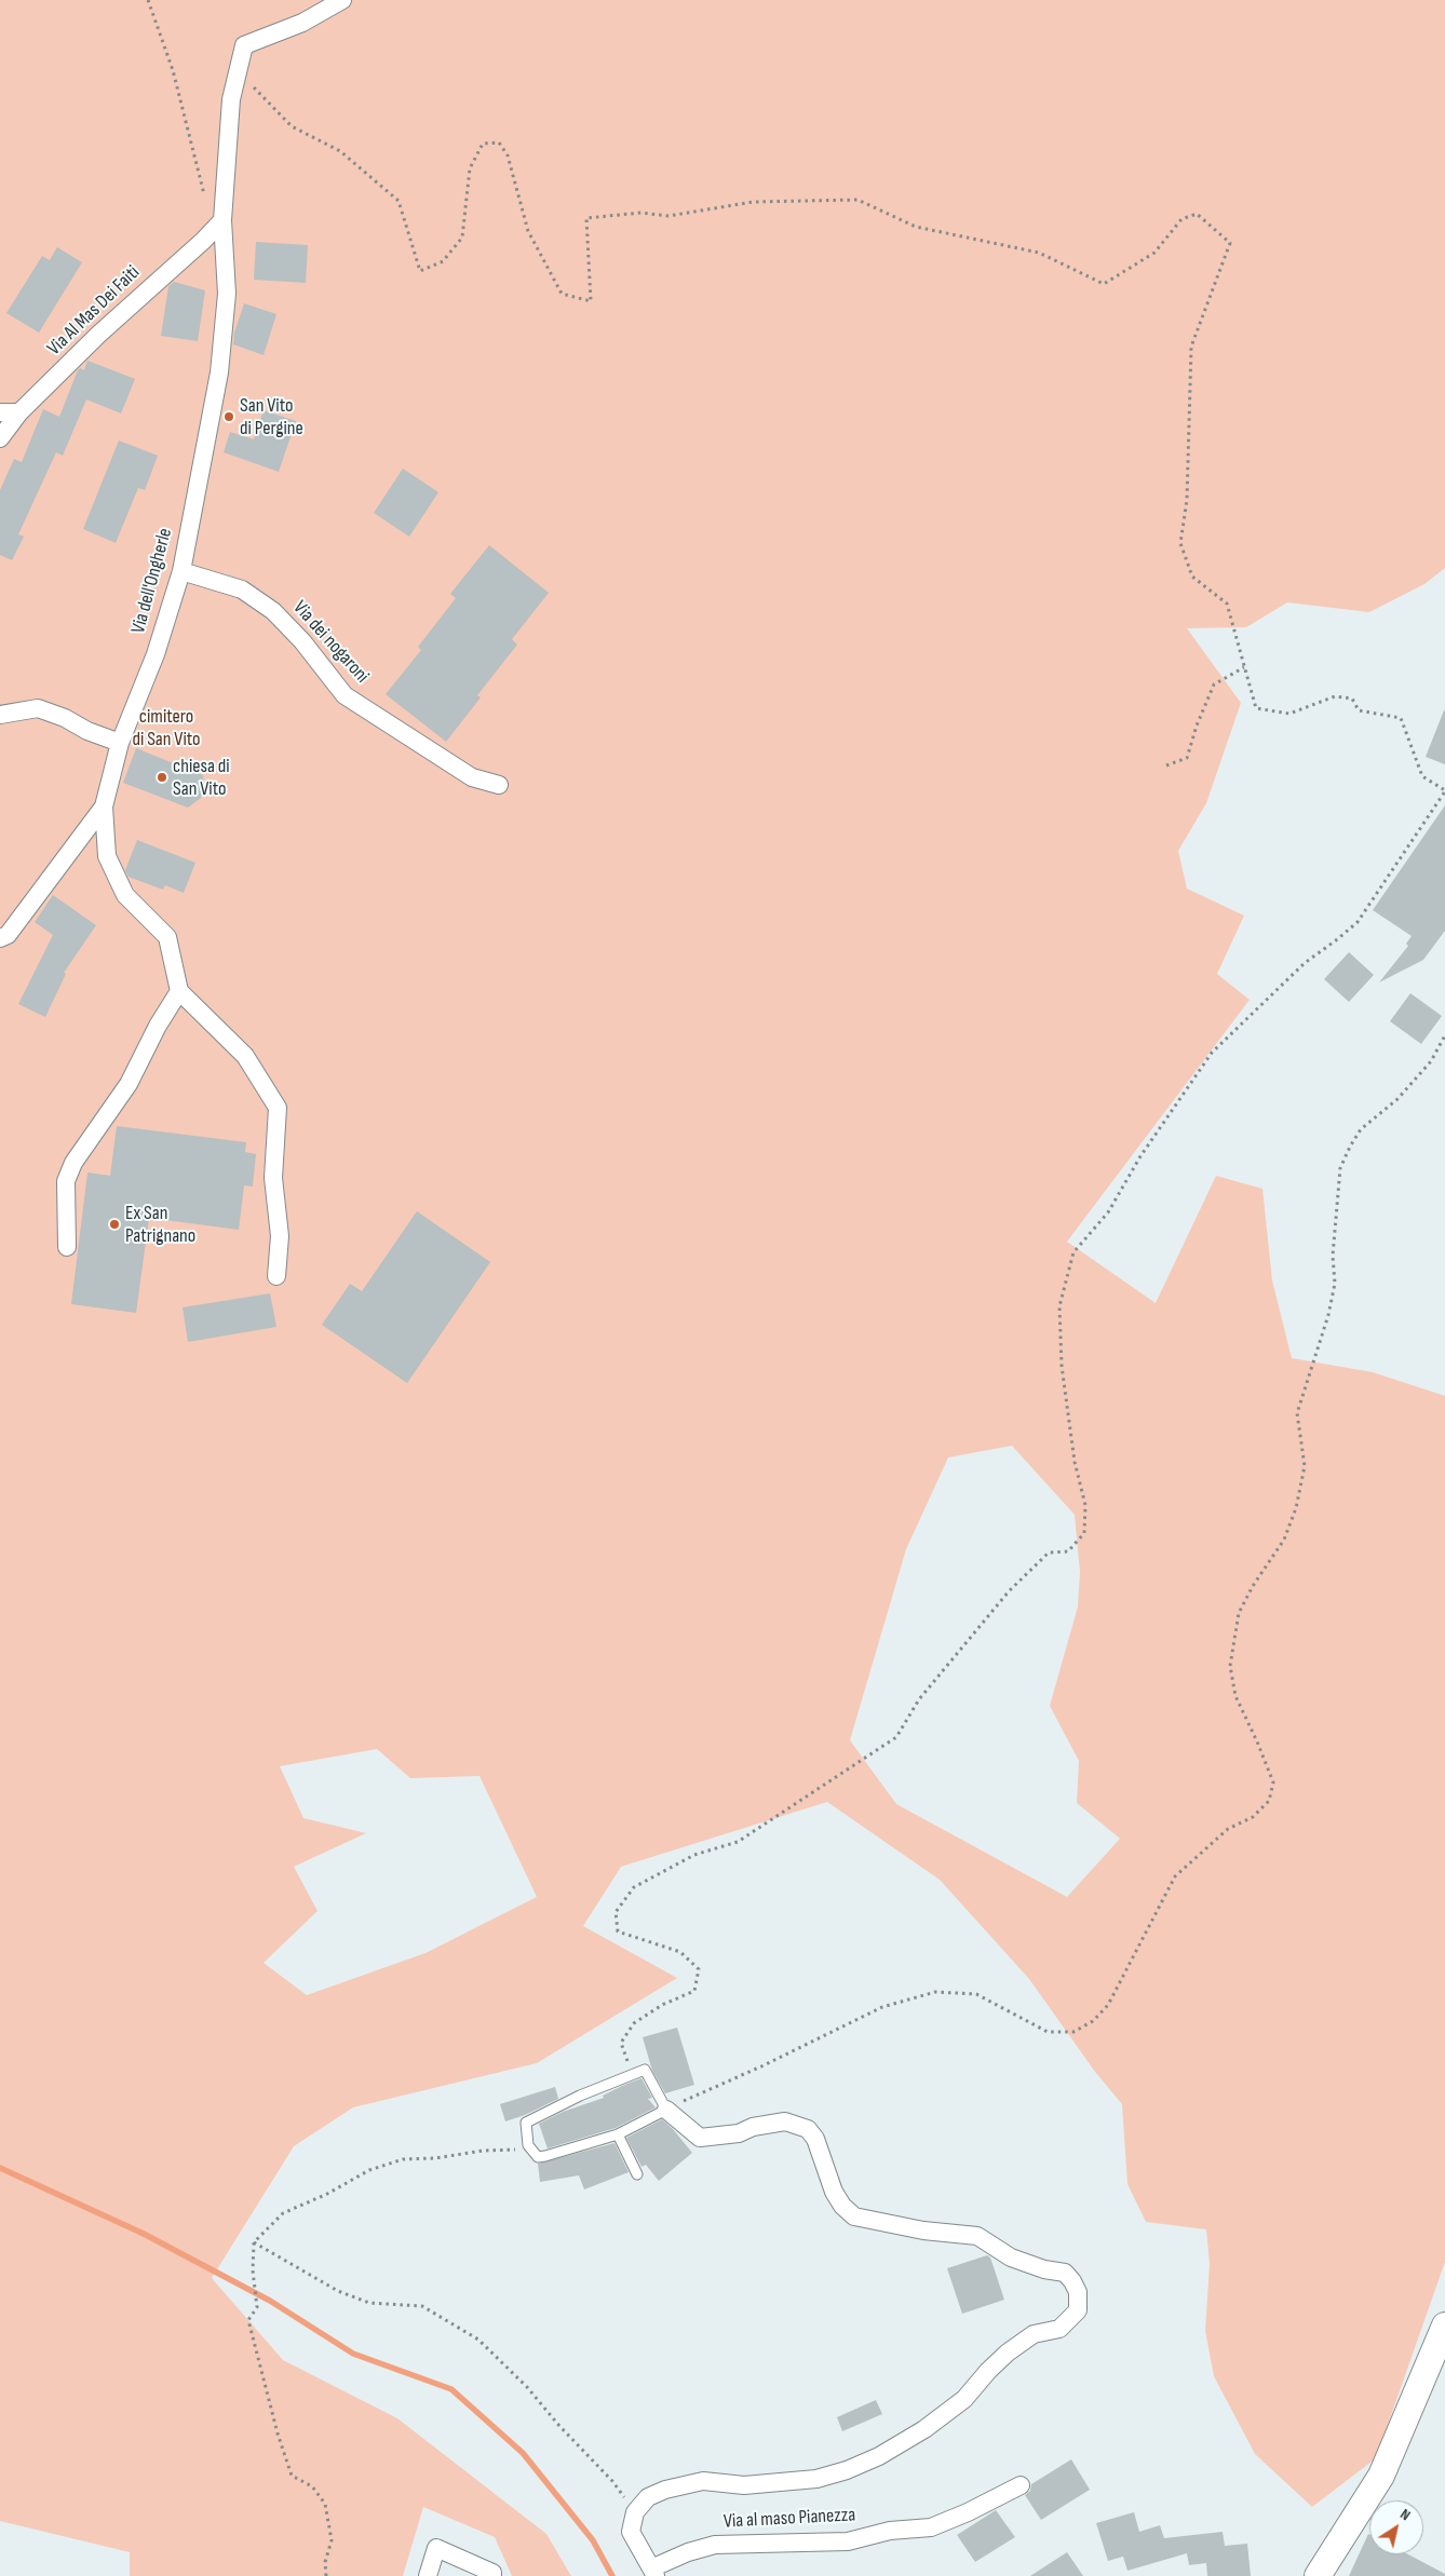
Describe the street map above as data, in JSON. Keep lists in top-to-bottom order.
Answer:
{
  "streets": {
    "street": [
      "Via Al Mas Dei Faiti",
      "Via dell'Ongherle",
      "Via dei nogaroni",
      "Via al maso Pianezza"
    ]
  },
  "crossings": [
    ["Via Al Mas Dei Faiti", "Via dell'Ongherle"],
    ["Via dell'Ongherle", "Via dei nogaroni"]
  ],
  "parks": ["cimitero di San Vito"],
  "places": ["San Vito di Pergine", "chiesa di San Vito", "Ex San Patrignano"],
  "north": "top right"
}
